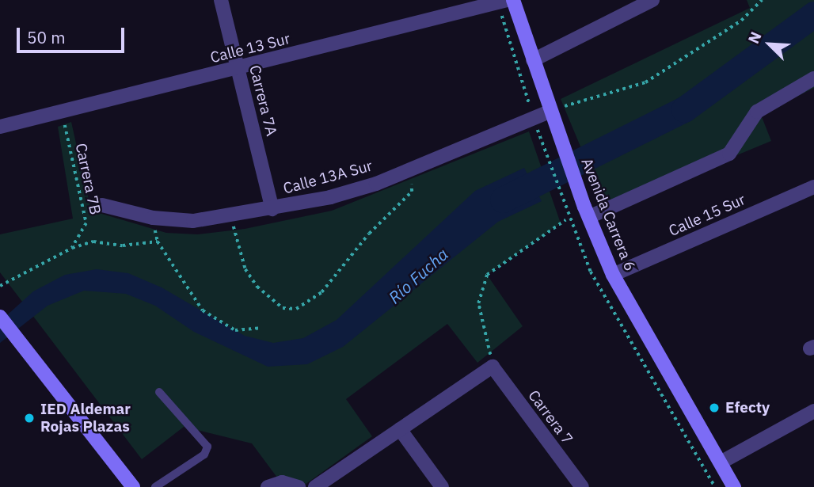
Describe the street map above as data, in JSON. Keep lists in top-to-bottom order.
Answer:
{
  "streets": {
    "main road": ["Avenida Carrera 6"],
    "street": [
      "Calle 13 Sur",
      "Carrera 7A",
      "Calle 13A Sur",
      "Calle 15 Sur",
      "Carrera 7"
    ],
    "path": ["Carrera 7B"]
  },
  "crossings": [
    ["Calle 13 Sur", "Carrera 7A"],
    ["Calle 13 Sur", "Carrera 7B"],
    ["Carrera 7A", "Calle 13A Sur"],
    ["Calle 13A Sur", "Avenida Carrera 6"],
    ["Avenida Carrera 6", "Calle 15 Sur"]
  ],
  "water": ["Río Fucha"],
  "places": ["Efecty", "IED Aldemar Rojas Plazas"],
  "scale_bar": "50 m",
  "north": "top left"
}
